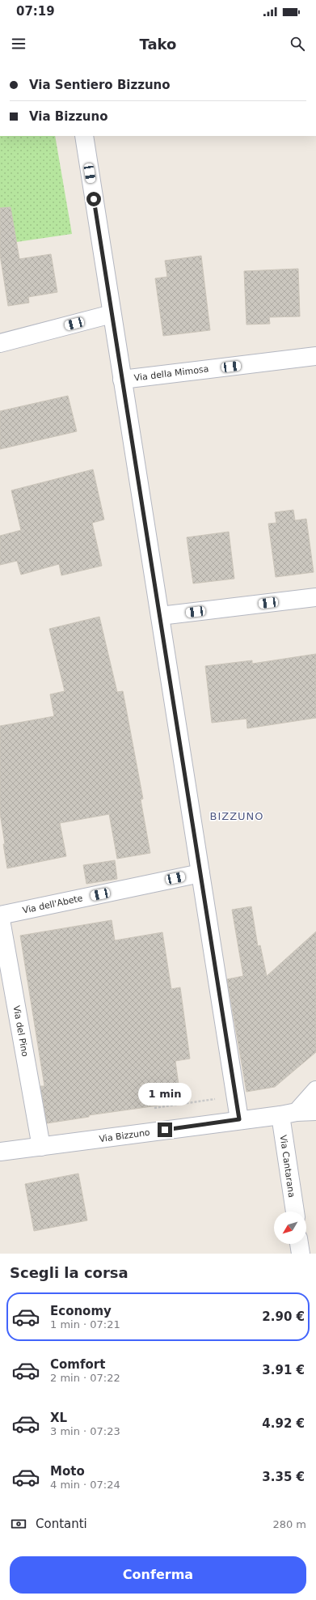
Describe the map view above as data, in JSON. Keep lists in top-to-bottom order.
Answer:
{
  "streets": {
    "street": [
      "Via della Mimosa",
      "Via dell'Abete",
      "Via del Pino",
      "Via Bizzuno",
      "Via Cantarana"
    ]
  },
  "crossings": [
    ["Via dell'Abete", "Via del Pino"],
    ["Via del Pino", "Via Bizzuno"],
    ["Via Bizzuno", "Via Cantarana"]
  ],
  "districts": ["BIZZUNO"],
  "north": "bottom left",
  "page": {
    "status": "07:19",
    "header": "Tako",
    "banner": ["Via Sentiero Bizzuno", "Via Bizzuno"],
    "bubble": "1 min",
    "heading": "Scegli la corsa",
    "list": [
      {
        "name": "Economy",
        "note": "1 min · 07:21",
        "value": "2.90 €"
      },
      {
        "name": "Comfort",
        "note": "2 min · 07:22",
        "value": "3.91 €"
      },
      {
        "name": "XL",
        "note": "3 min · 07:23",
        "value": "4.92 €"
      },
      {
        "name": "Moto",
        "note": "4 min · 07:24",
        "value": "3.35 €"
      }
    ],
    "pay": ["Contanti", "280 m"],
    "buttons": "Conferma"
  }
}
